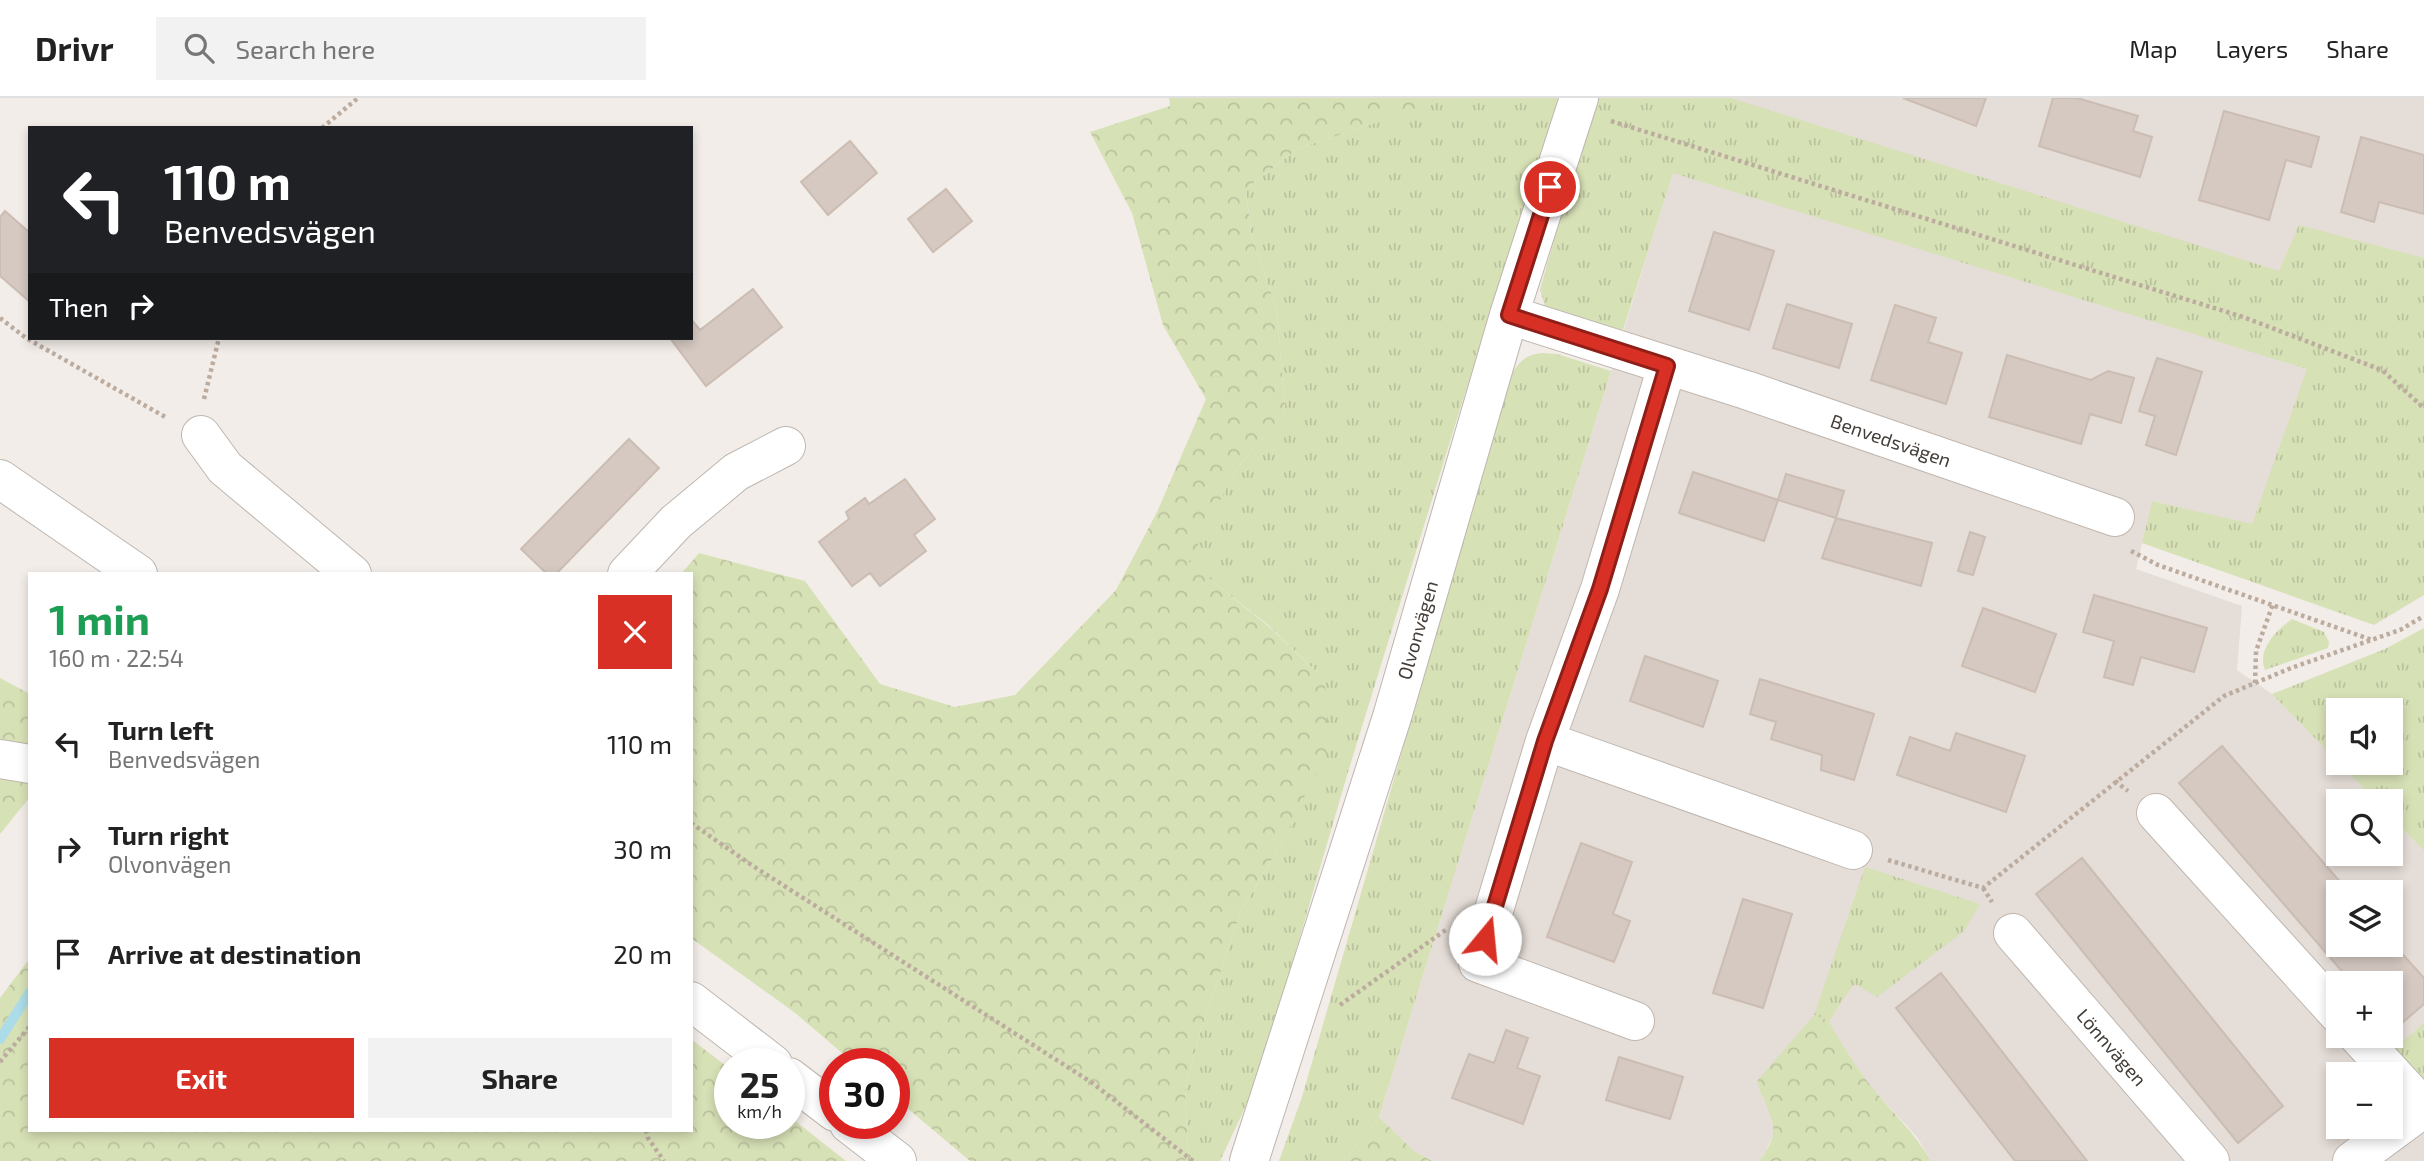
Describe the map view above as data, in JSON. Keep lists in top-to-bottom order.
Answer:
{
  "streets": {
    "street": ["Benvedsvägen", "Olvonvägen", "Lönnvägen"]
  },
  "crossings": [
    ["Benvedsvägen", "Olvonvägen"]
  ],
  "page": {
    "header": "Drivr",
    "search": "Search here",
    "nav": ["Map", "Layers", "Share"],
    "turn": ["110 m", "Benvedsvägen"],
    "then": "Then",
    "heading": ["1 min", "160 m · 22:54"],
    "list": [
      {
        "name": "Turn left",
        "note": "Benvedsvägen",
        "value": "110 m"
      },
      {
        "name": "Turn right",
        "note": "Olvonvägen",
        "value": "30 m"
      },
      {
        "name": "Arrive at destination",
        "value": "20 m"
      }
    ],
    "map_buttons": ["+", "−"],
    "buttons": ["Exit", "Share"],
    "speed": "25 km/h",
    "limit": "30"
  }
}
